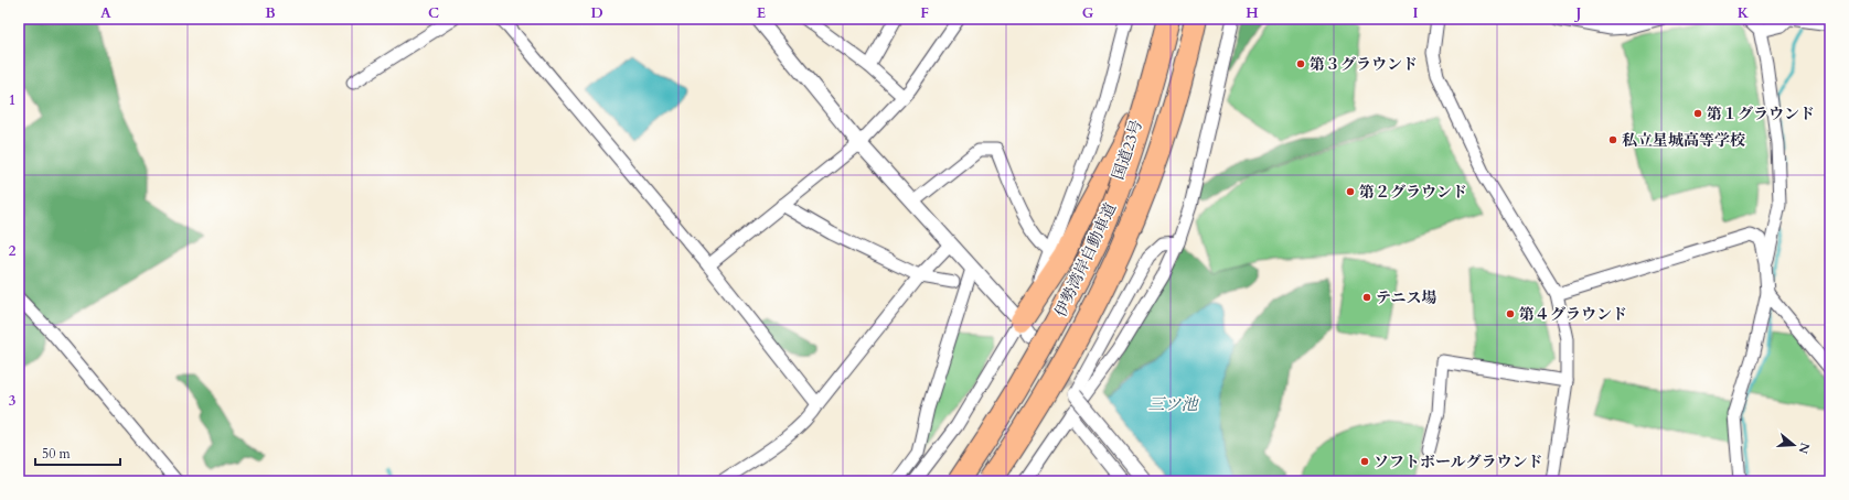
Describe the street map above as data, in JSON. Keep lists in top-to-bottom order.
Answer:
{
  "streets": {
    "highway": ["国道23号", "伊勢湾岸自動車道"]
  },
  "crossings": [
    ["国道23号", "伊勢湾岸自動車道"]
  ],
  "water": ["三ツ池"],
  "places": [
    "第３グラウンド",
    "第１グラウンド",
    "私立星城高等学校",
    "第２グラウンド",
    "テニス場",
    "第４グラウンド",
    "ソフトボールグラウンド"
  ],
  "scale_bar": "50 m",
  "north": "right",
  "grid": {
    "columns": [
      "A",
      "B",
      "C",
      "D",
      "E",
      "F",
      "G",
      "H",
      "I",
      "J",
      "K"
    ],
    "rows": ["1", "2", "3"]
  }
}
